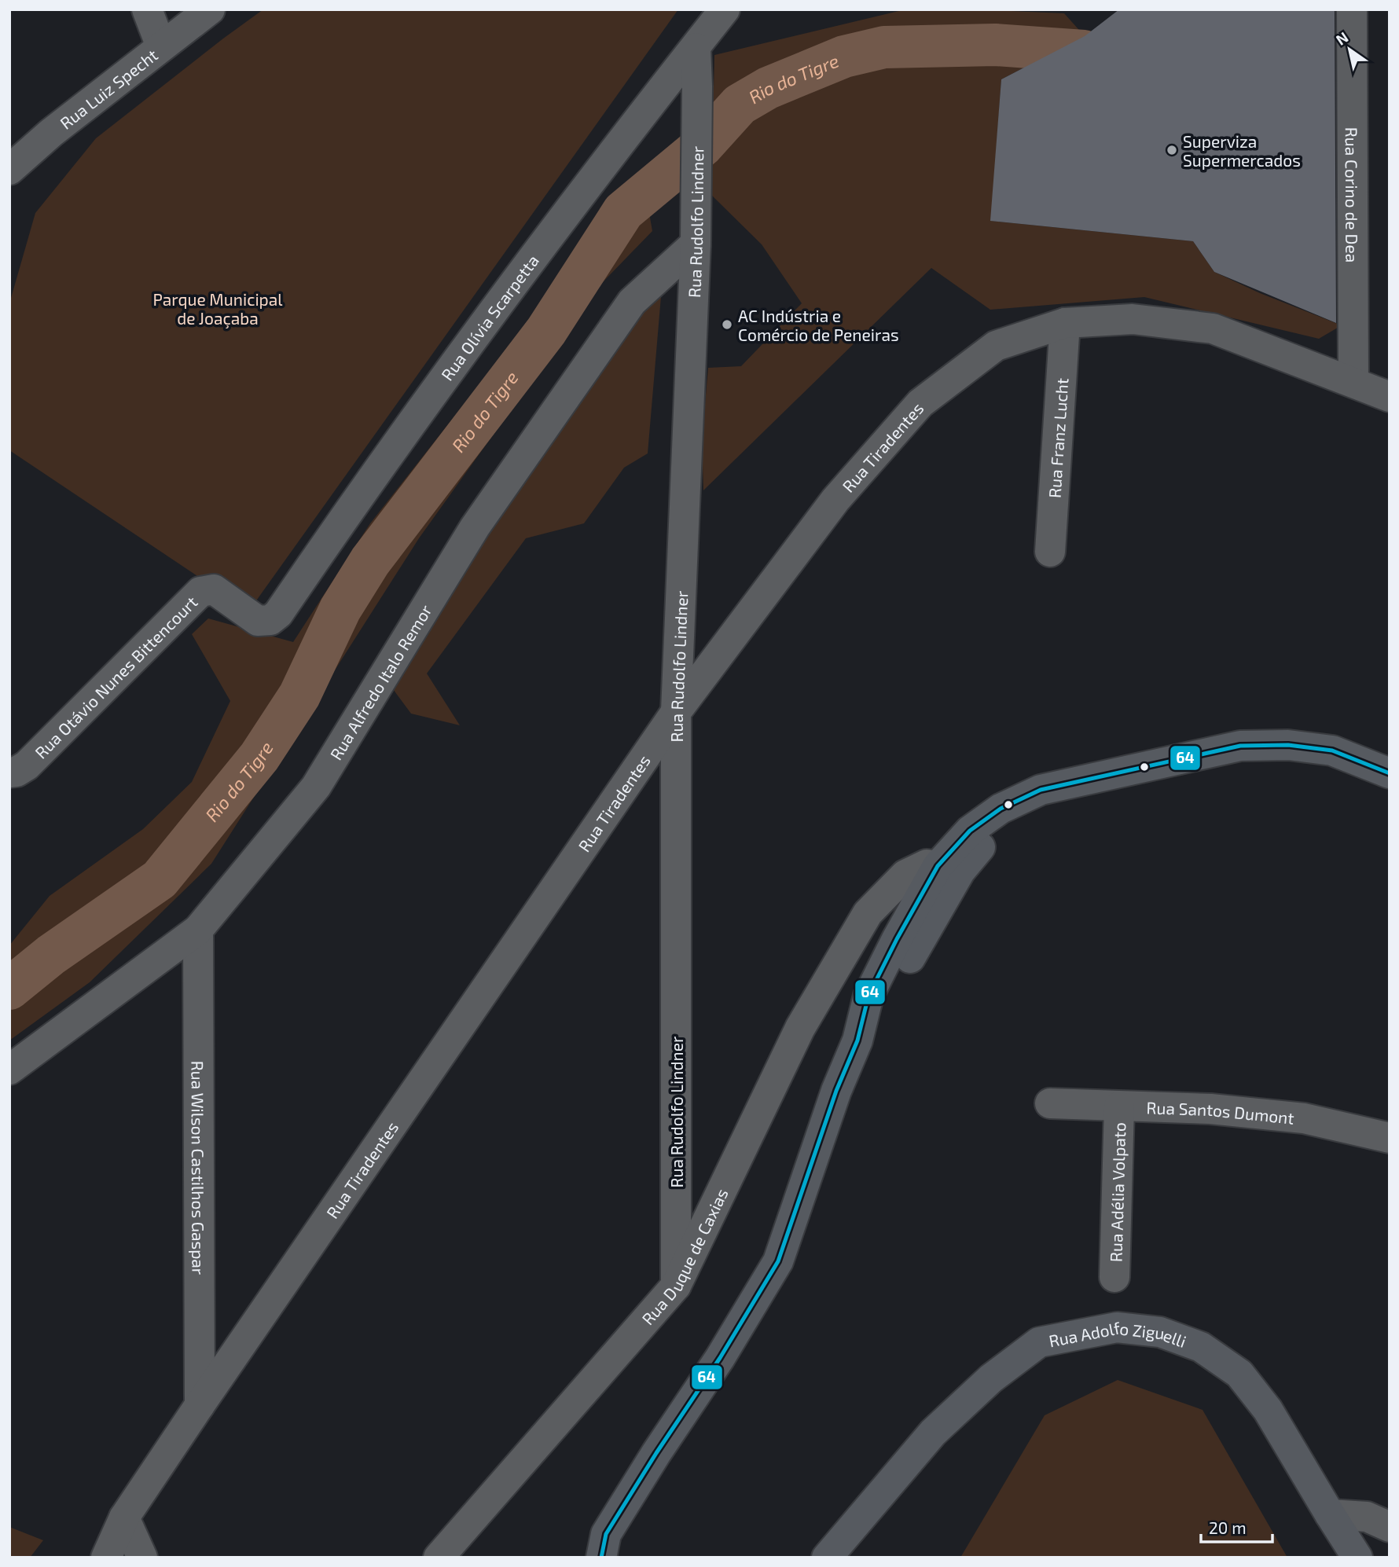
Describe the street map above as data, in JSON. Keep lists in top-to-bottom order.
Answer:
{
  "streets": {
    "main road": ["Rua Adolfo Ziguelli"],
    "street": [
      "Rua Luiz Specht",
      "Rua Corino de Dea",
      "Rua Rudolfo Lindner",
      "Rua Olívia Scarpetta",
      "Rua Franz Lucht",
      "Rua Tiradentes",
      "Rua Otávio Nunes Bittencourt",
      "Rua Alfredo Italo Remor",
      "Rua Santos Dumont",
      "Rua Wilson Castilhos Gaspar",
      "Rua Adélia Volpato",
      "Rua Duque de Caxias"
    ]
  },
  "crossings": [
    ["Rua Corino de Dea", "Rua Tiradentes"],
    ["Rua Rudolfo Lindner", "Rua Olívia Scarpetta"],
    ["Rua Rudolfo Lindner", "Rua Tiradentes"],
    ["Rua Rudolfo Lindner", "Rua Alfredo Italo Remor"],
    ["Rua Rudolfo Lindner", "Rua Duque de Caxias"],
    ["Rua Olívia Scarpetta", "Rua Otávio Nunes Bittencourt"],
    ["Rua Franz Lucht", "Rua Tiradentes"],
    ["Rua Tiradentes", "Rua Wilson Castilhos Gaspar"],
    ["Rua Alfredo Italo Remor", "Rua Wilson Castilhos Gaspar"],
    ["Rua Santos Dumont", "Rua Adélia Volpato"]
  ],
  "water": ["Rio do Tigre"],
  "parks": ["Parque Municipal de Joaçaba"],
  "places": ["Superviza Supermercados", "AC Indústria e Comércio de Peneiras"],
  "lines": ["transit line 64"],
  "scale_bar": "20 m",
  "north": "top left"
}
